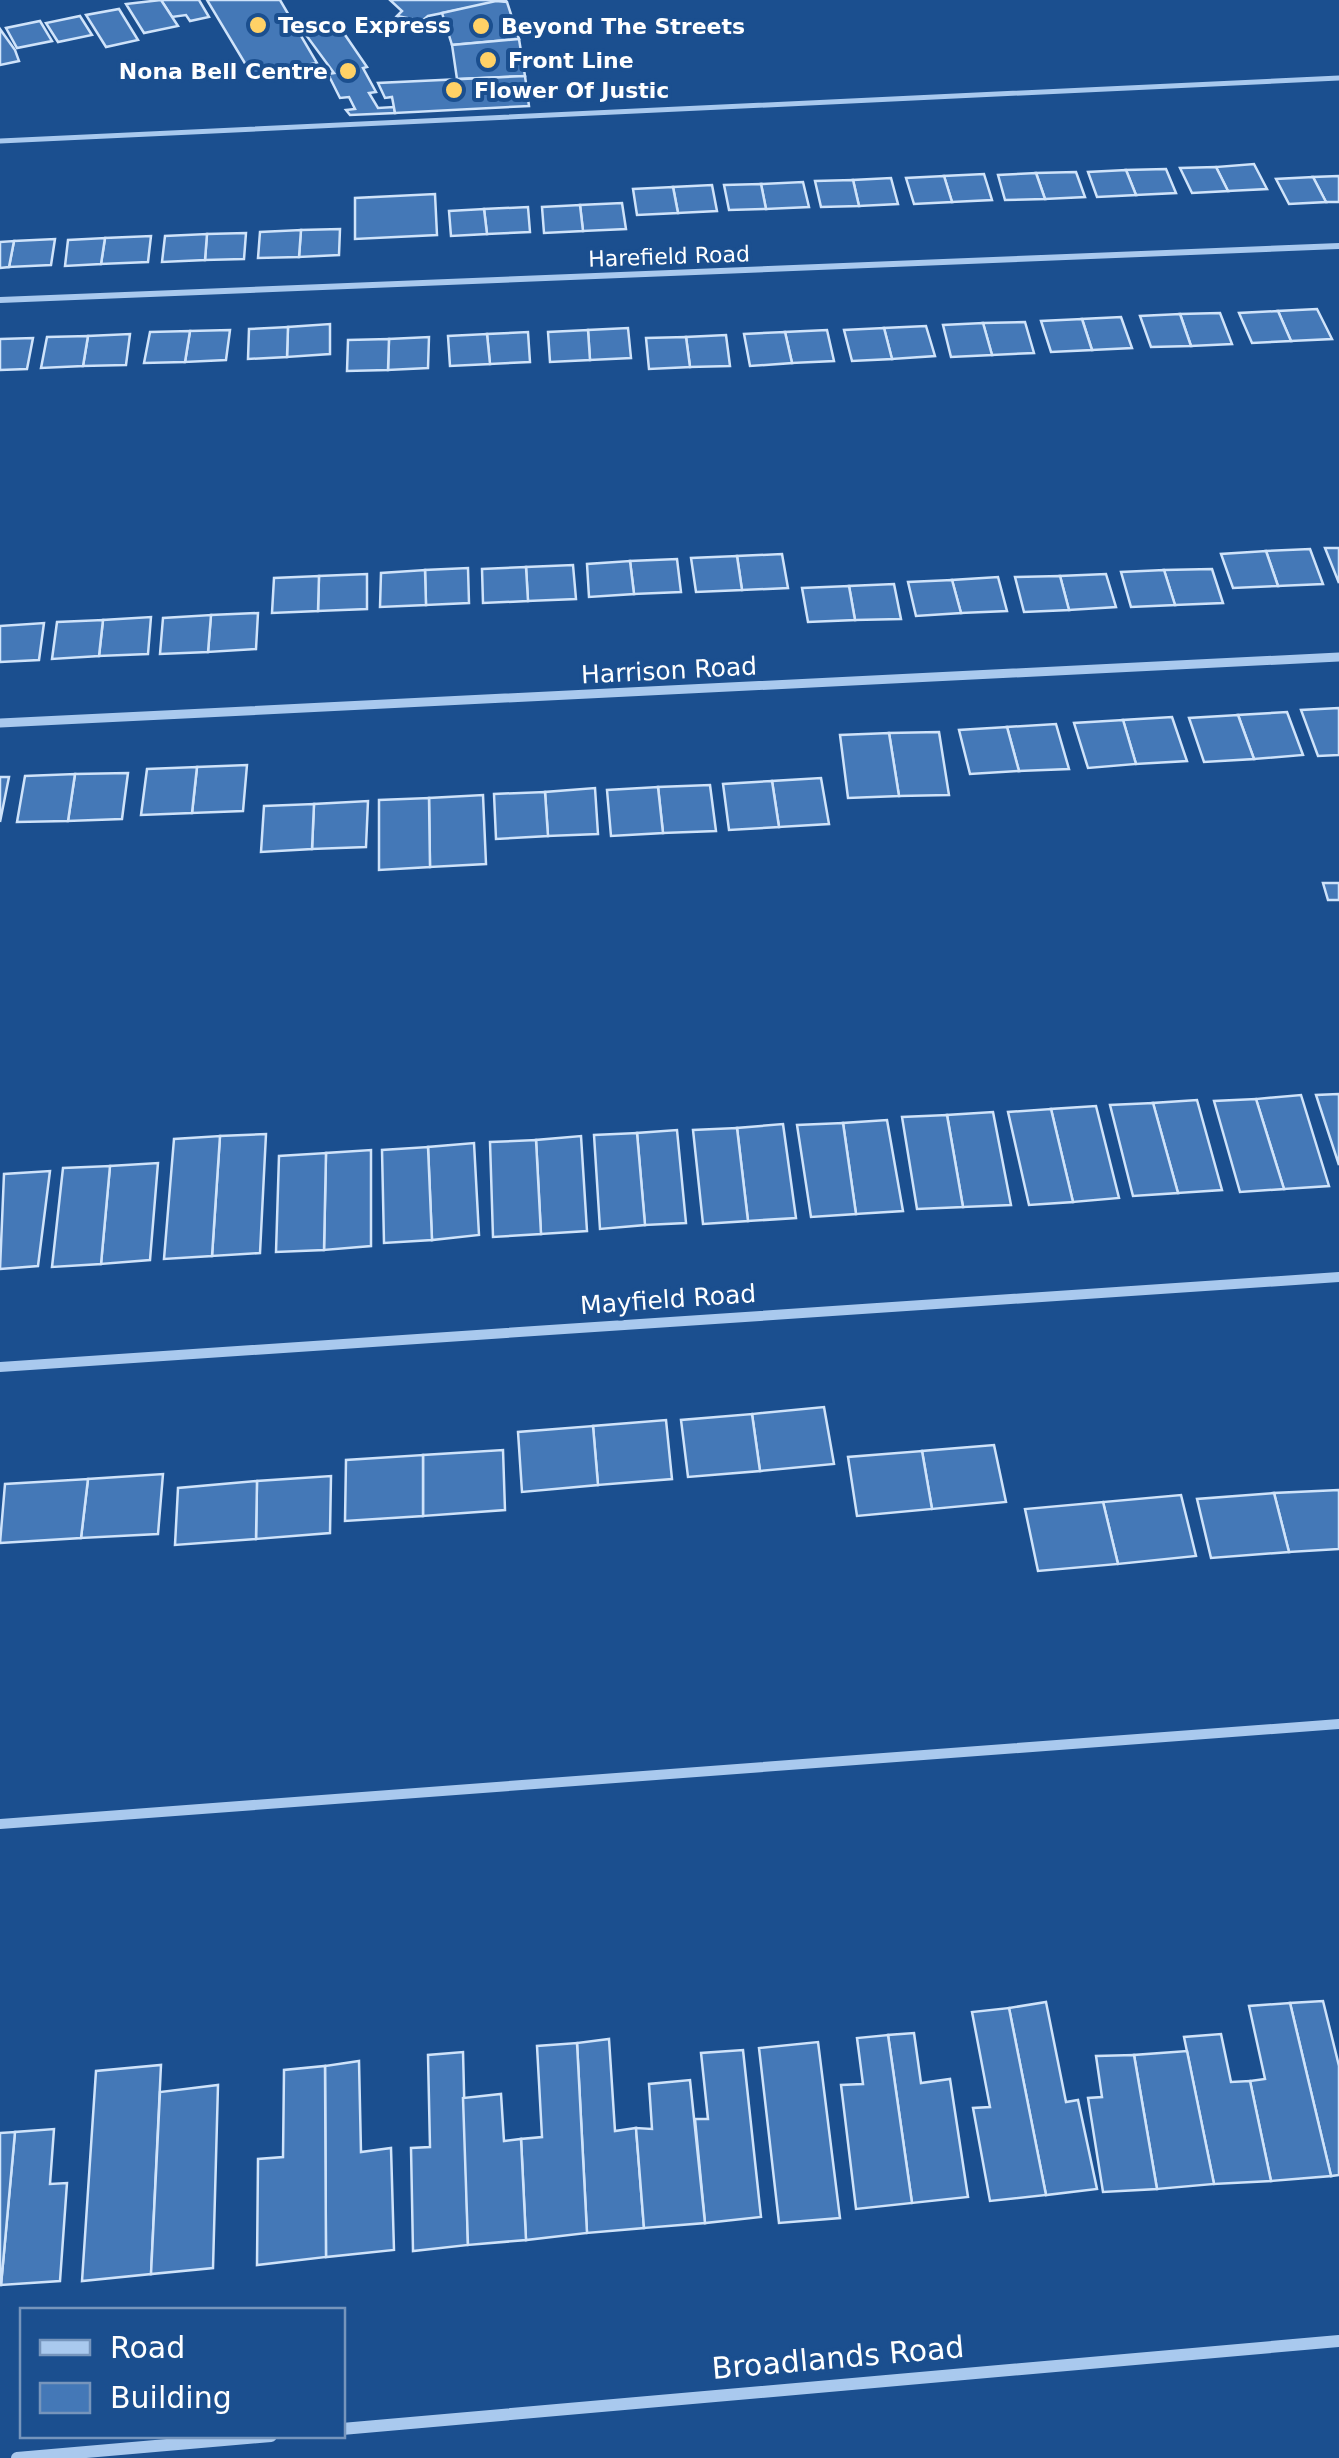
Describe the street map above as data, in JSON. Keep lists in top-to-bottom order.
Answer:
{
  "streets": {
    "street": [
      "Harefield Road",
      "Harrison Road",
      "Mayfield Road",
      "Broadlands Road"
    ]
  },
  "places": [
    "Tesco Express",
    "Beyond The Streets",
    "Front Line",
    "Nona Bell Centre",
    "Flower Of Justic"
  ],
  "legend": ["Road", "Building"]
}
